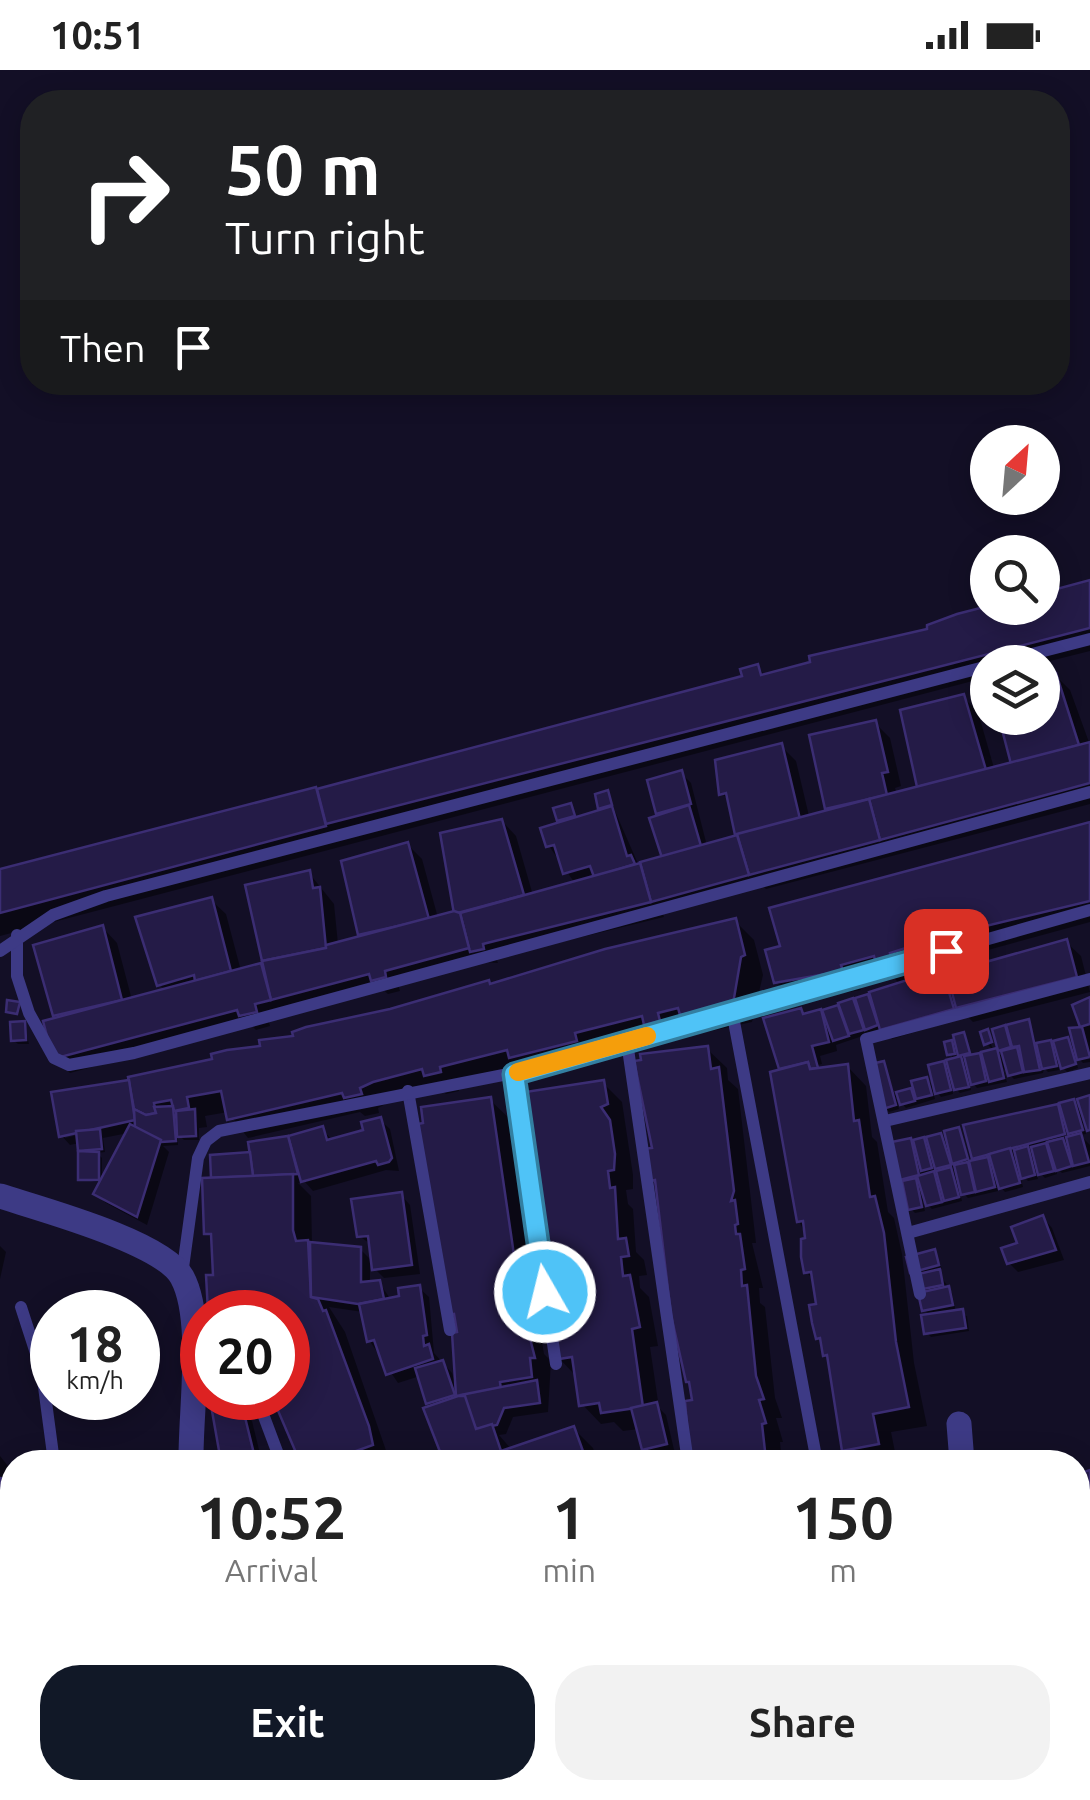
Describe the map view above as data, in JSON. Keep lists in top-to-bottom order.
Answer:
{
  "north": "top right",
  "page": {
    "status": "10:51",
    "turn": ["50 m", "Turn right"],
    "then": "Then",
    "speed": "18 km/h",
    "limit": "20",
    "eta": [
      "10:52",
      "Arrival",
      "1",
      "min",
      "150",
      "m"
    ],
    "buttons": ["Exit", "Share"]
  }
}
